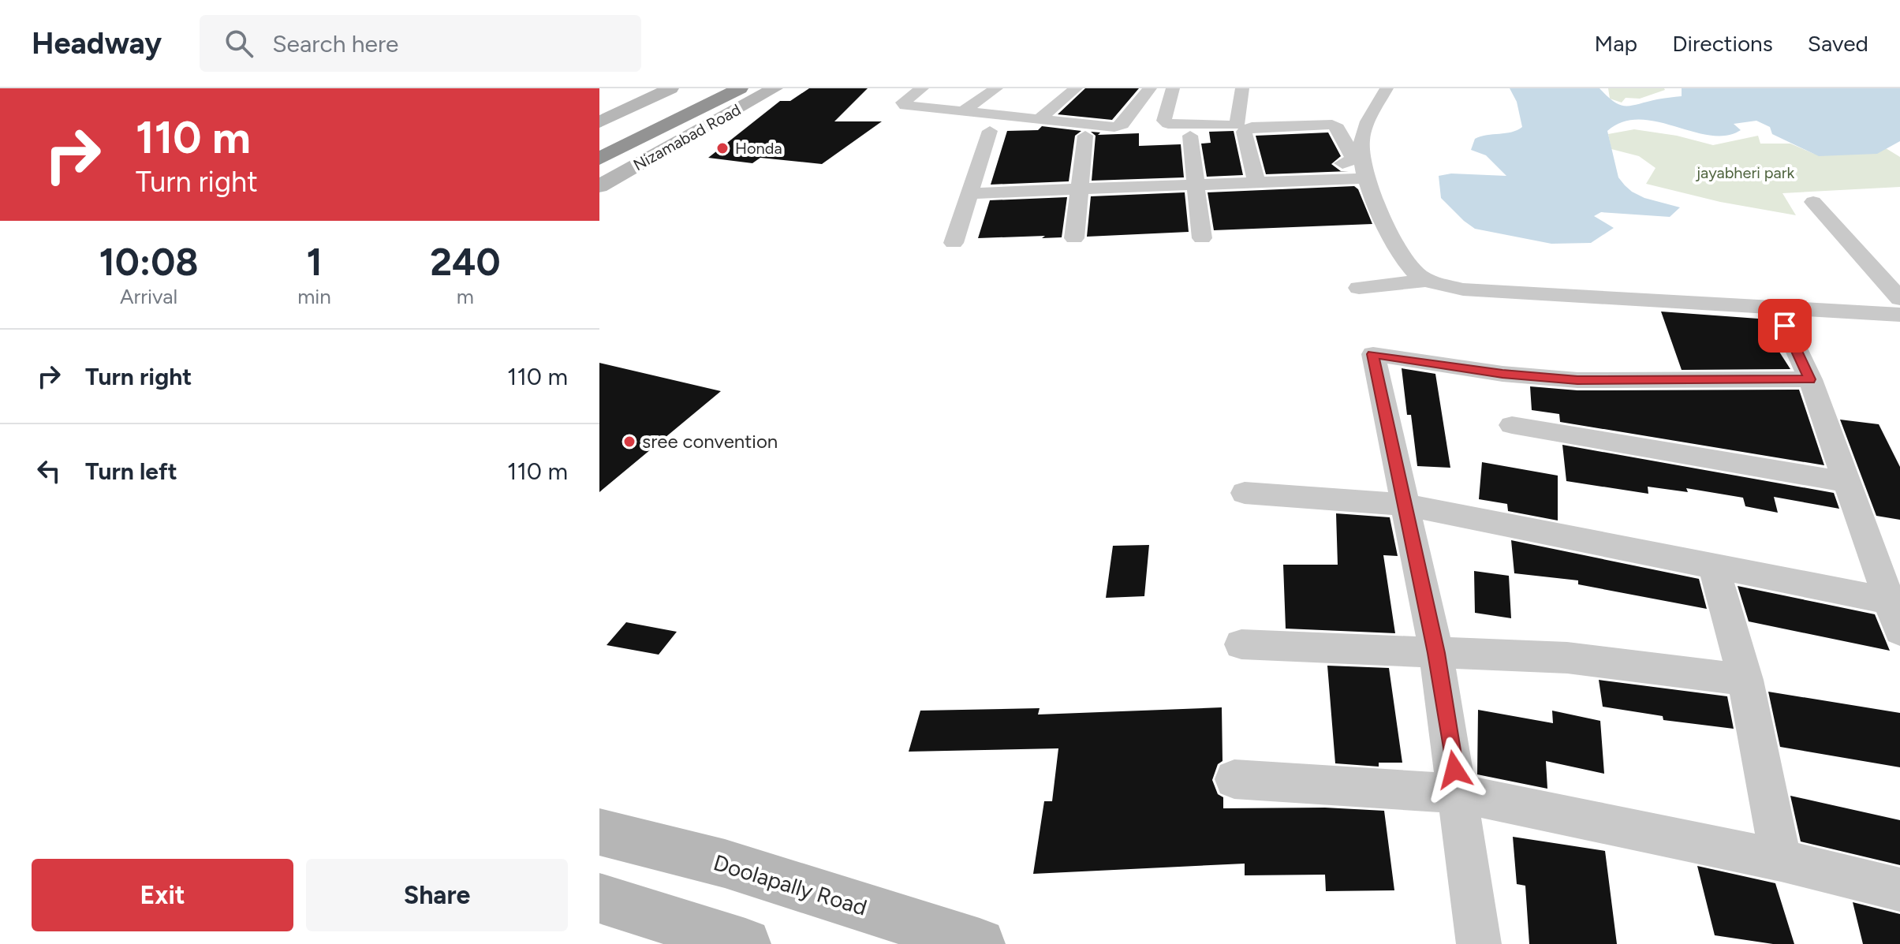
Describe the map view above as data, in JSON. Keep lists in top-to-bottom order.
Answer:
{
  "streets": {
    "highway": ["Nizamabad Road"],
    "main road": ["Doolapally Road"]
  },
  "parks": ["jayabheri park"],
  "places": ["Honda", "sree convention"],
  "page": {
    "header": "Headway",
    "search": "Search here",
    "nav": ["Map", "Directions", "Saved"],
    "turn": ["110 m", "Turn right"],
    "eta": [
      "10:08",
      "Arrival",
      "1",
      "min",
      "240",
      "m"
    ],
    "list": [
      {
        "name": "Turn right",
        "value": "110 m"
      },
      {
        "name": "Turn left",
        "value": "110 m"
      }
    ],
    "buttons": ["Exit", "Share"]
  }
}
